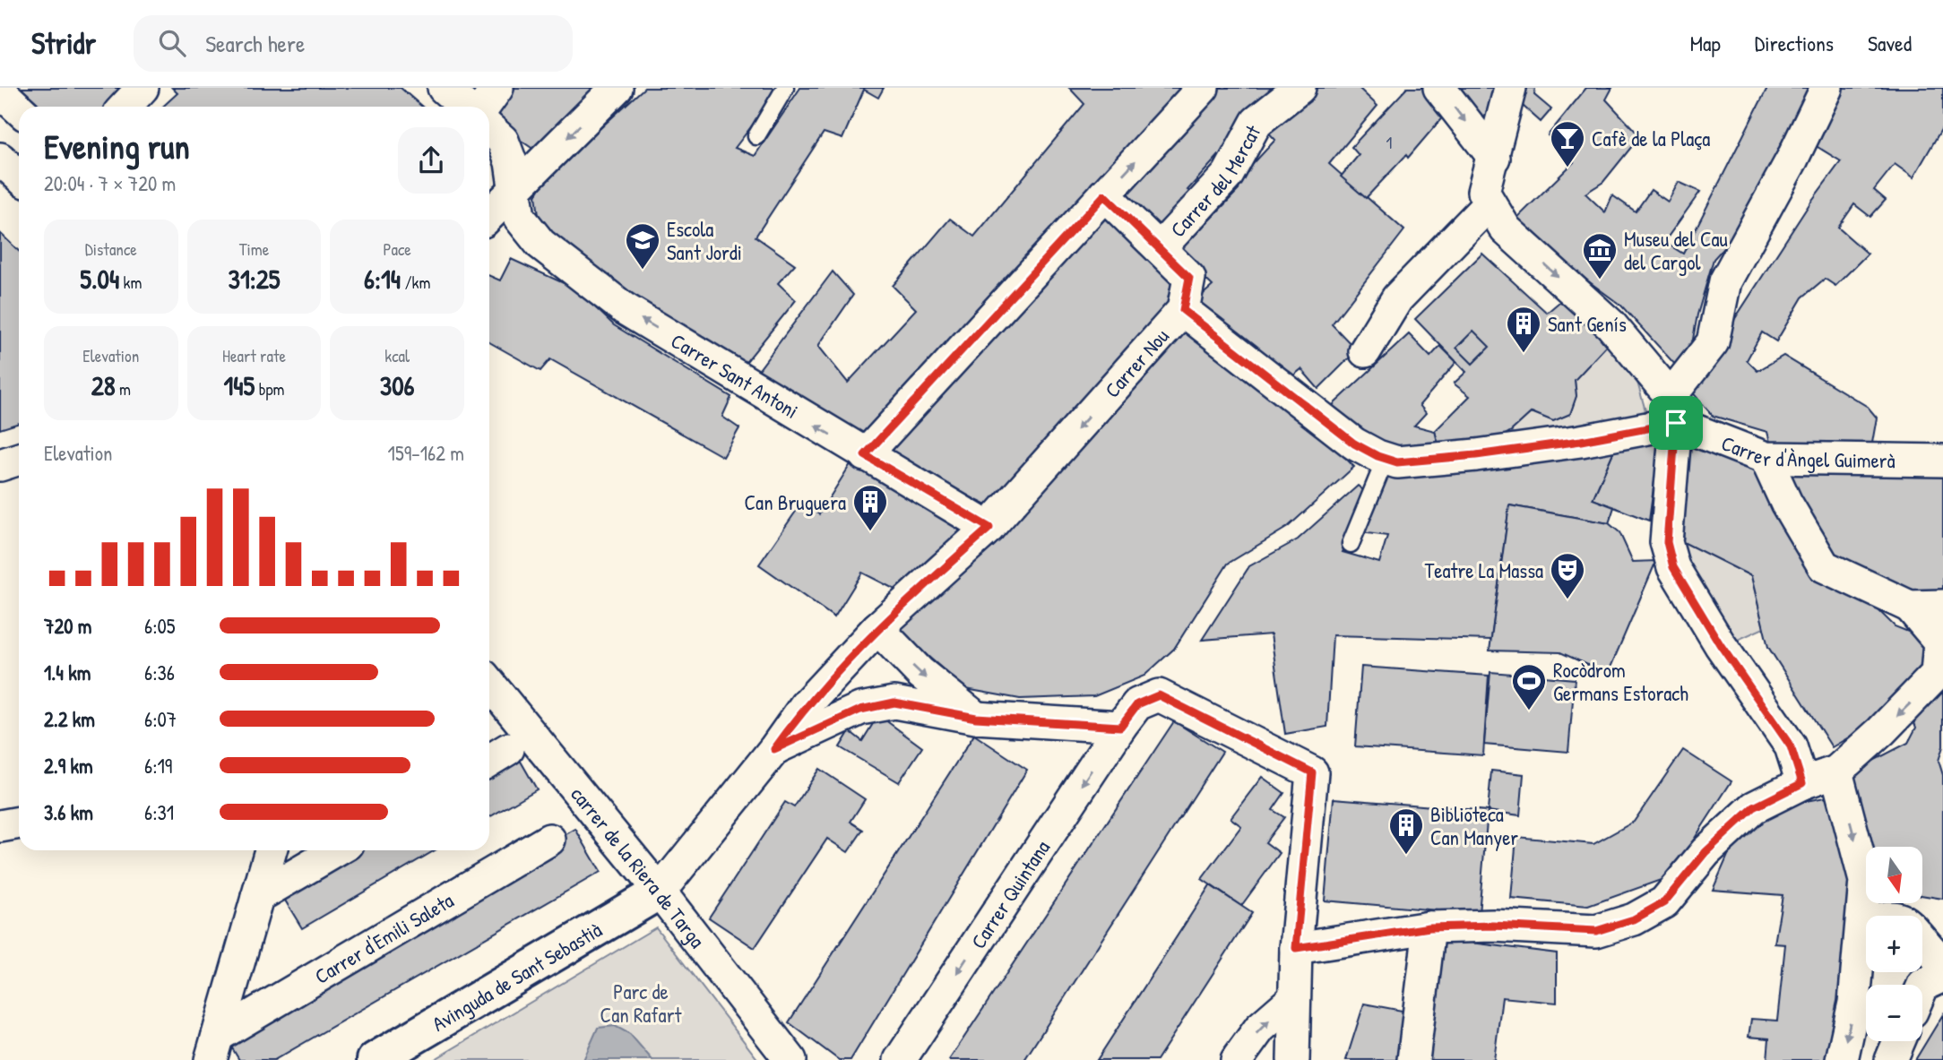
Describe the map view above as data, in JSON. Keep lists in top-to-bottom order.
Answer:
{
  "streets": {
    "street": [
      "Carrer del Mercat",
      "Carrer Nou",
      "Carrer Sant Antoni",
      "Carrer d'Àngel Guimerà",
      "carrer de la Riera de Targa",
      "Carrer Quintana",
      "Carrer d'Emili Saleta",
      "Avinguda de Sant Sebastià"
    ]
  },
  "crossings": [
    ["Carrer del Mercat", "Carrer Nou"],
    ["Carrer Nou", "Carrer Sant Antoni"],
    ["carrer de la Riera de Targa", "Avinguda de Sant Sebastià"]
  ],
  "one_way": ["Carrer Sant Antoni"],
  "parks": ["Parc de Can Rafart"],
  "places": {
    "bar": ["Cafè de la Plaça"],
    "school or university": ["Escola Sant Jordi"],
    "museum": ["Museu del Cau del Cargol"],
    "building": ["Sant Genís", "Can Bruguera", "Biblioteca Can Manyer"],
    "theatre": ["Teatre La Massa"],
    "sports": ["Rocòdrom Germans Estorach"]
  },
  "house_numbers": ["1"],
  "north": "bottom",
  "page": {
    "header": "Stridr",
    "search": "Search here",
    "nav": ["Map", "Directions", "Saved"],
    "heading": ["Evening run", "20:04 · 7 × 720 m"],
    "stats": [
      ["Distance", "5.04 km"],
      ["Time", "31:25"],
      ["Pace", "6:14 /km"],
      ["Elevation", "28 m"],
      ["Heart rate", "145 bpm"],
      ["kcal", "306"]
    ],
    "chart": ["Elevation", "159–162 m"],
    "list": [
      {
        "name": "720 m",
        "note": "6:05"
      },
      {
        "name": "1.4 km",
        "note": "6:36"
      },
      {
        "name": "2.2 km",
        "note": "6:07"
      },
      {
        "name": "2.9 km",
        "note": "6:19"
      },
      {
        "name": "3.6 km",
        "note": "6:31"
      }
    ],
    "map_buttons": ["+", "−"]
  }
}
